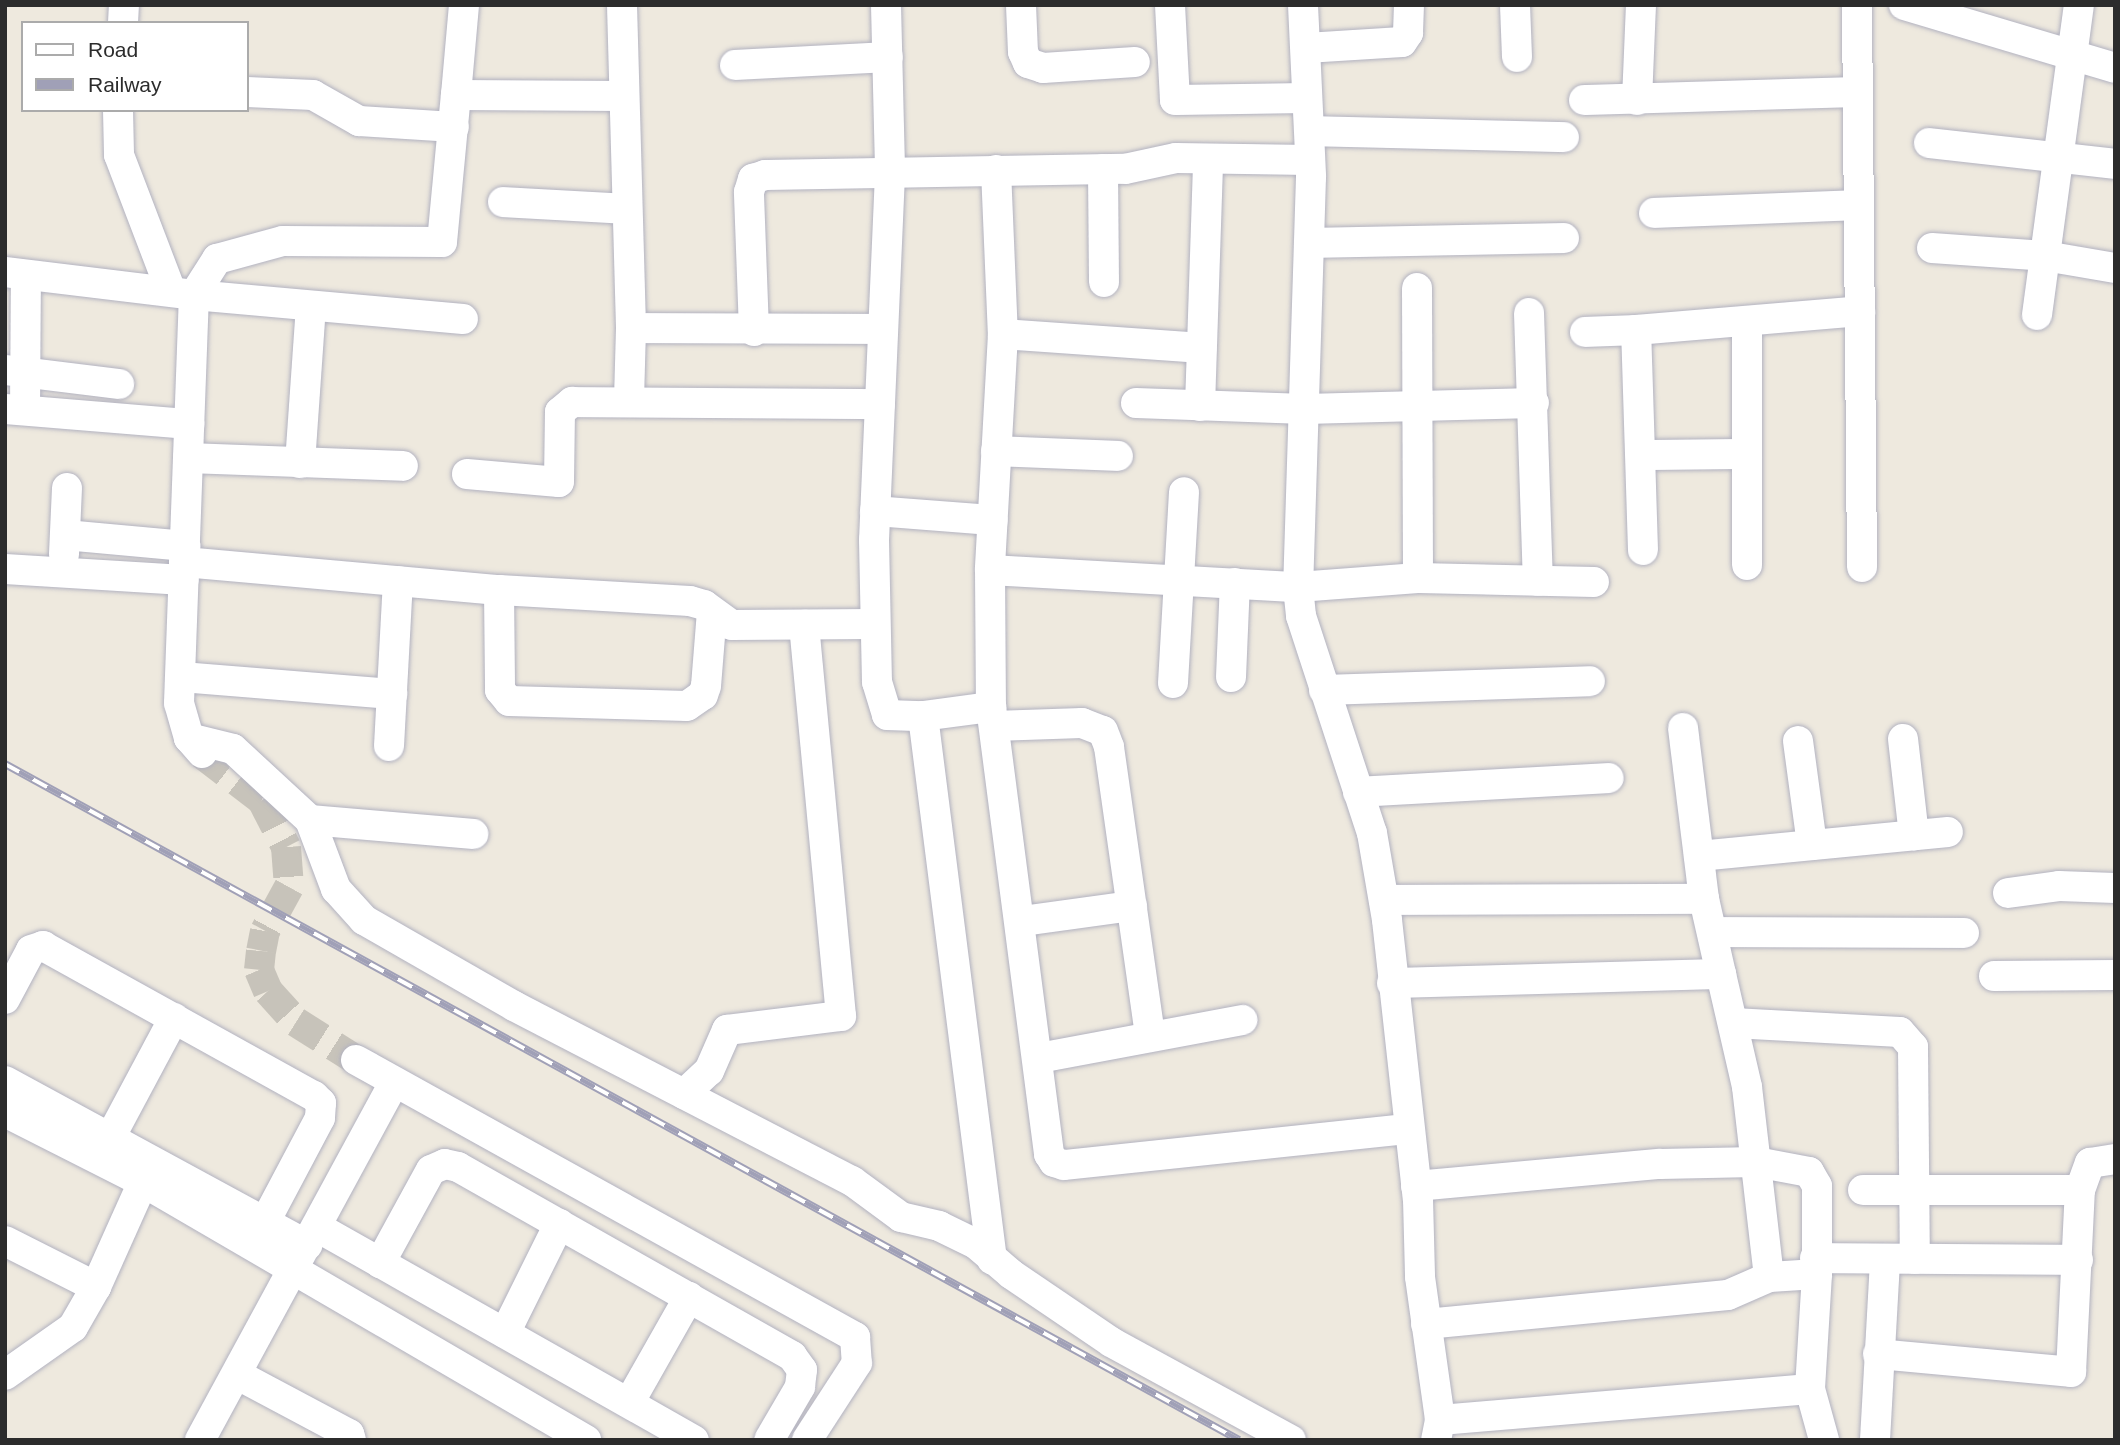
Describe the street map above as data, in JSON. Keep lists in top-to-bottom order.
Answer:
{
  "legend": ["Road", "Railway"]
}
